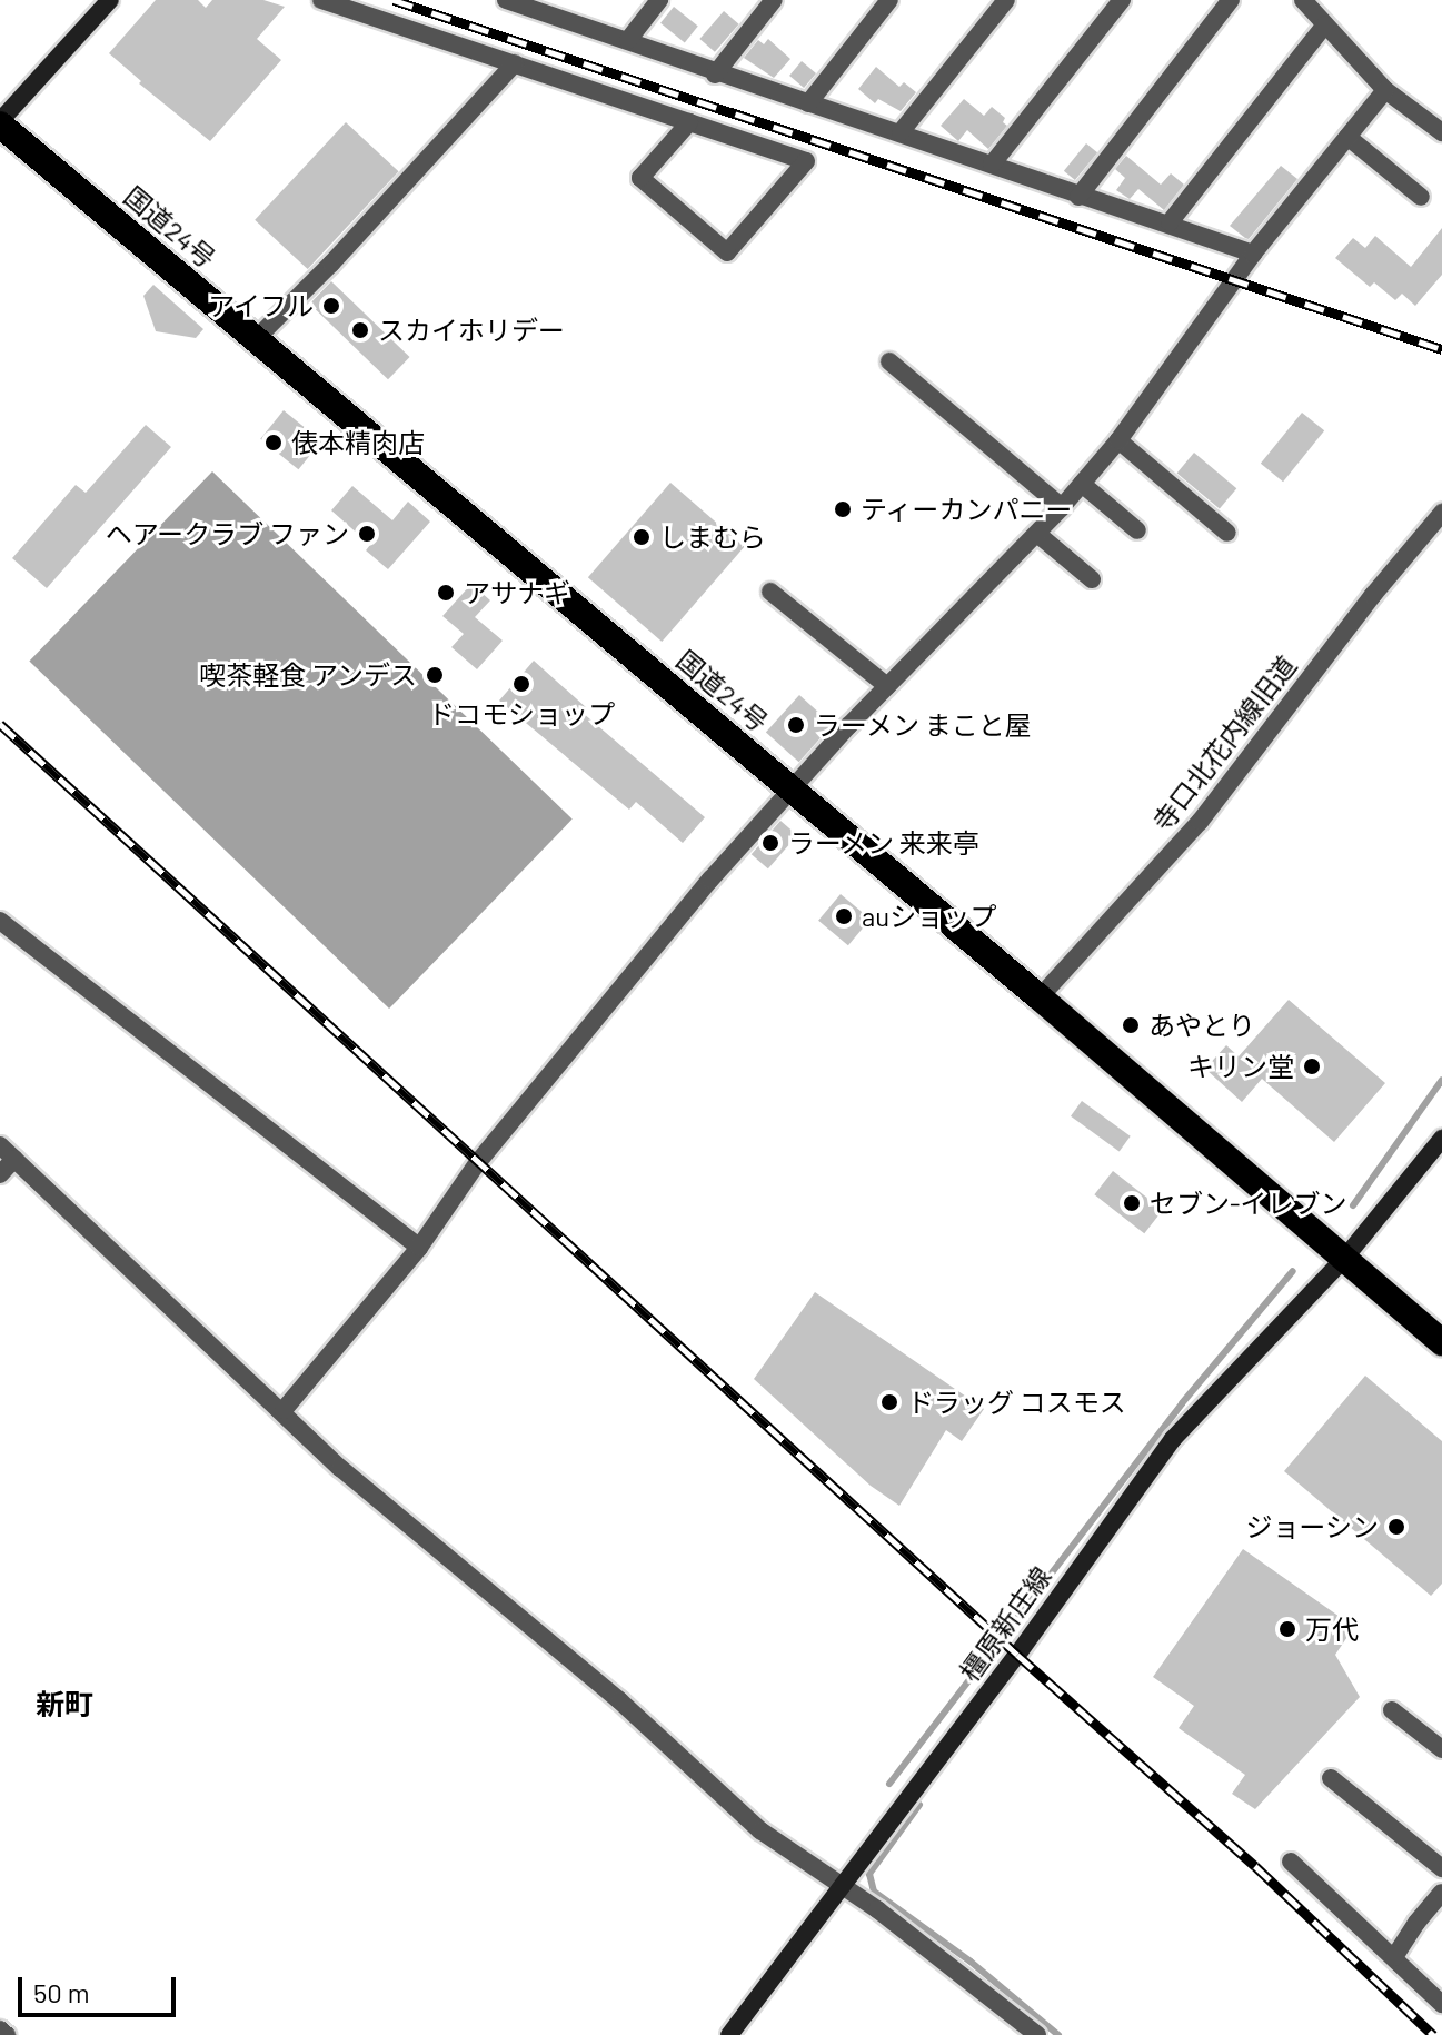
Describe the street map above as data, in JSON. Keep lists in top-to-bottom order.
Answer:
{
  "streets": {
    "highway": ["国道24号"],
    "main road": ["橿原新庄線"],
    "street": ["寺口北花内線旧道"]
  },
  "crossings": [
    ["国道24号", "寺口北花内線旧道"],
    ["国道24号", "橿原新庄線"]
  ],
  "districts": ["新町"],
  "places": [
    "アイフル",
    "スカイホリデー",
    "俵本精肉店",
    "ティーカンパニー",
    "ヘアークラブ ファン",
    "しまむら",
    "アサナギ",
    "喫茶軽食 アンデス",
    "ドコモショップ",
    "ラーメン まこと屋",
    "ラーメン 来来亭",
    "auショップ",
    "あやとり",
    "キリン堂",
    "セブン-イレブン",
    "ドラッグ コスモス",
    "ジョーシン",
    "万代"
  ],
  "scale_bar": "50 m"
}
